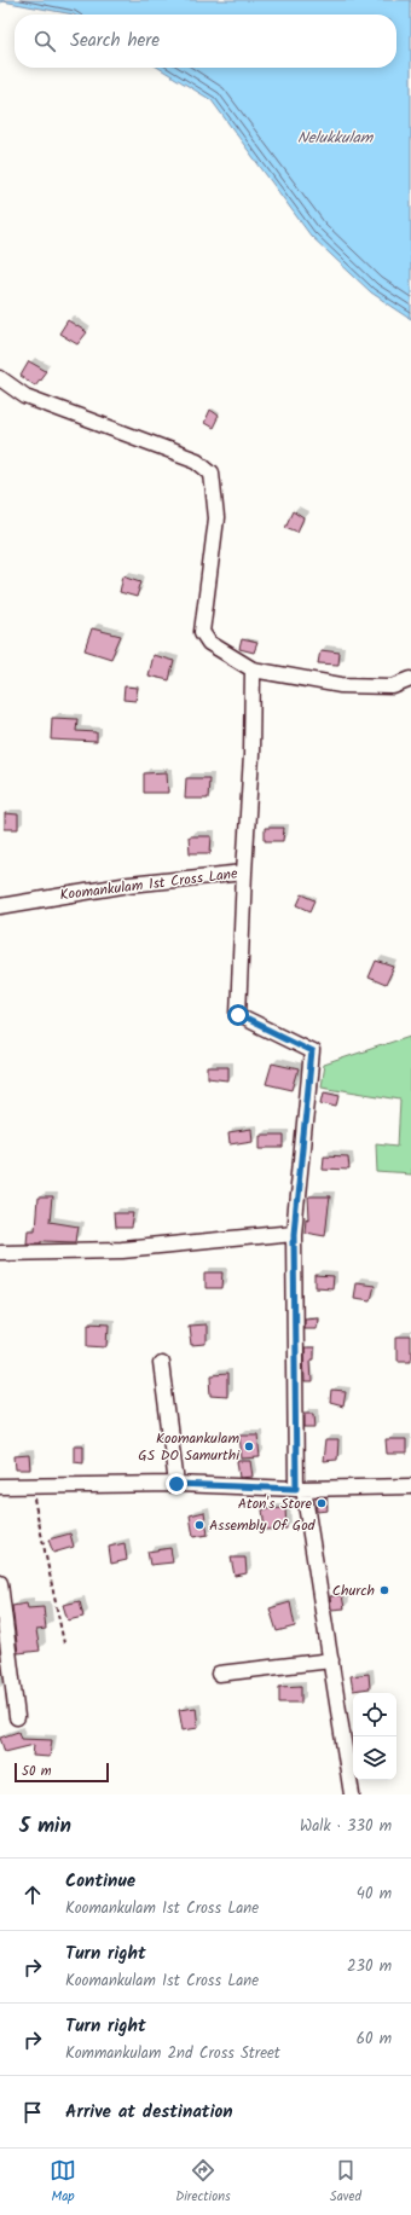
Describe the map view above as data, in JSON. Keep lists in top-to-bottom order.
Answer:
{
  "streets": {
    "street": ["Koomankulam 1st Cross Lane"]
  },
  "water": ["Nelukkulam"],
  "places": [
    "Koomankulam GS DO Samurthi",
    "Aton's Store",
    "Assembly Of God",
    "Church"
  ],
  "scale_bar": "50 m",
  "page": {
    "search": "Search here",
    "scale": "50 m",
    "heading": ["5 min", "Walk · 330 m"],
    "list": [
      ["Continue", "Koomankulam 1st Cross Lane", "40 m"],
      ["Turn right", "Koomankulam 1st Cross Lane", "230 m"],
      ["Turn right", "Kommankulam 2nd Cross Street", "60 m"],
      "Arrive at destination"
    ],
    "nav": ["Map", "Directions", "Saved"]
  }
}
